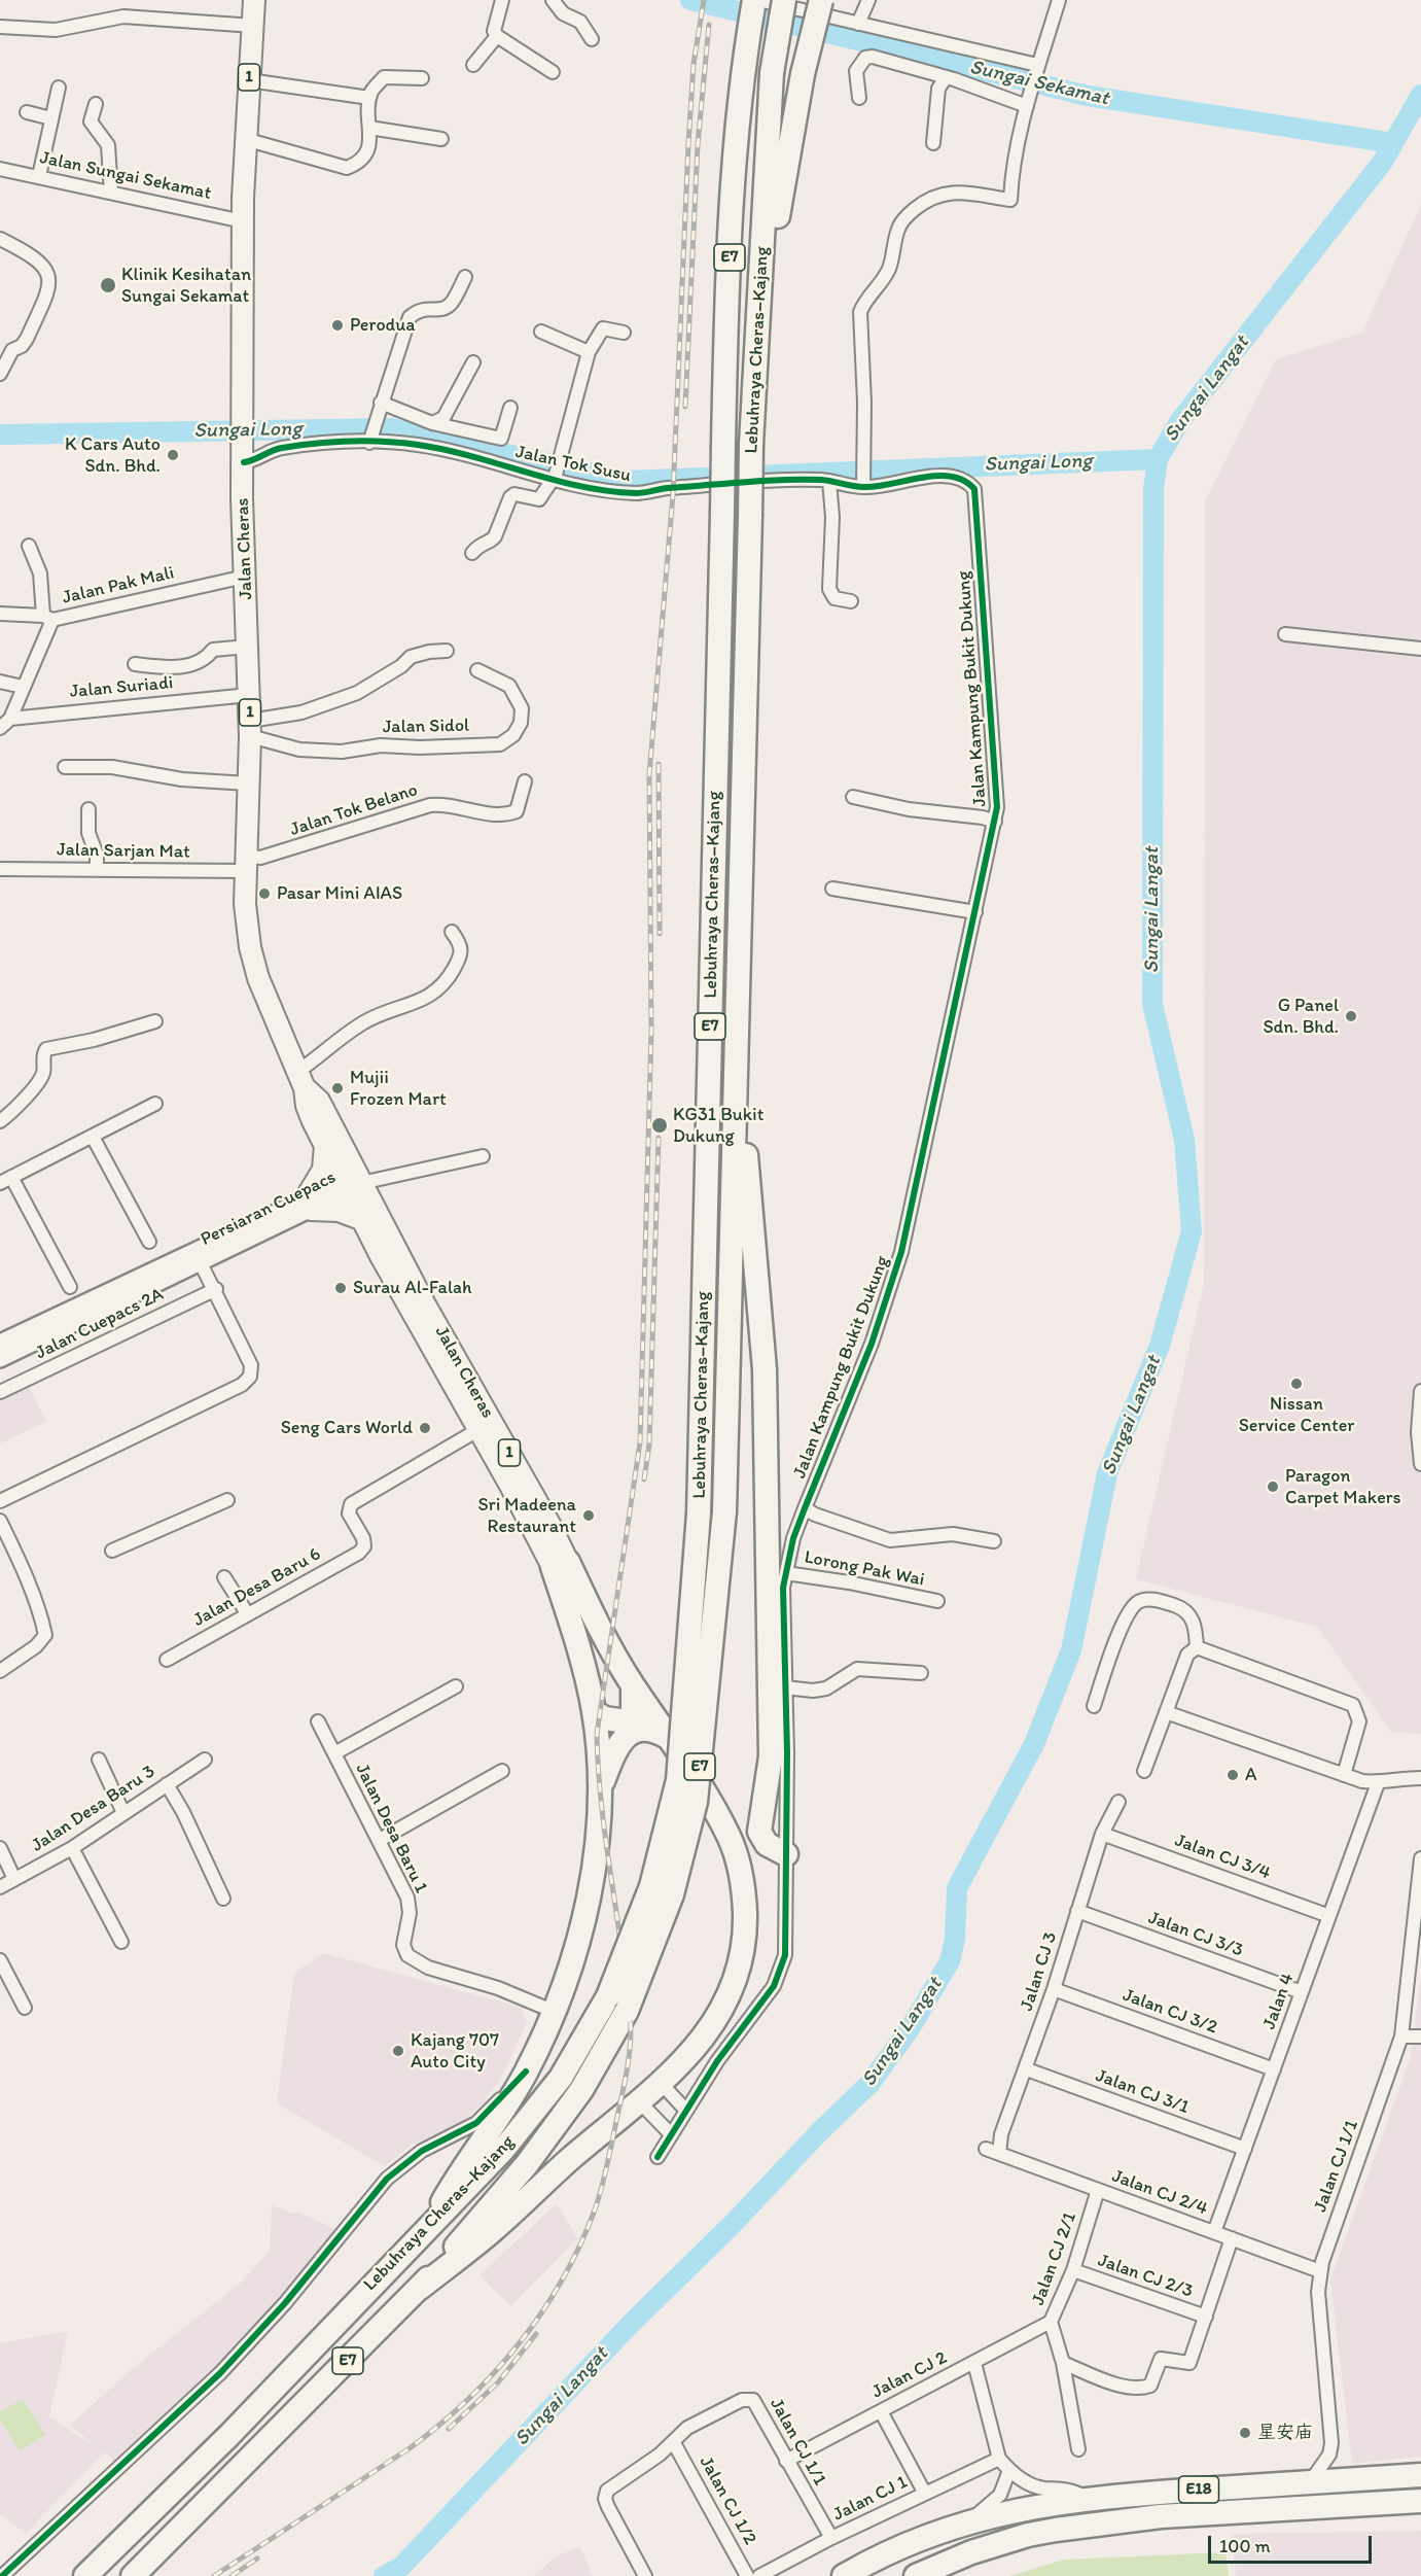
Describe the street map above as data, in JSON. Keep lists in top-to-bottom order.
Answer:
{
  "streets": {
    "highway": ["E7", "Lebuhraya Cheras–Kajang", "E18"],
    "main road": ["1", "Jalan Cheras"],
    "street": [
      "Jalan Sungai Sekamat",
      "Jalan Tok Susu",
      "Jalan Pak Mali",
      "Jalan Suriadi",
      "Jalan Kampung Bukit Dukung",
      "Jalan Sidol",
      "Jalan Tok Belano",
      "Jalan Sarjan Mat",
      "Persiaran Cuepacs",
      "Jalan Cuepacs 2A",
      "Lorong Pak Wai",
      "Jalan Desa Baru 6",
      "Jalan Desa Baru 3",
      "Jalan Desa Baru 1",
      "Jalan CJ 3/4",
      "Jalan CJ 3/3",
      "Jalan CJ 3",
      "Jalan 4",
      "Jalan CJ 3/2",
      "Jalan CJ 3/1",
      "Jalan CJ 1/1",
      "Jalan CJ 2/4",
      "Jalan CJ 2/1",
      "Jalan CJ 2/3",
      "Jalan CJ 2",
      "Jalan CJ 1",
      "Jalan CJ 1/2"
    ]
  },
  "crossings": [
    ["Jalan Sungai Sekamat", "Jalan Cheras"],
    ["Jalan Tok Susu", "Jalan Cheras"],
    ["Jalan Tok Susu", "Jalan Kampung Bukit Dukung"],
    ["Jalan Cheras", "Jalan Pak Mali"],
    ["Jalan Cheras", "Jalan Suriadi"],
    ["Jalan Cheras", "Jalan Sidol"],
    ["Jalan Cheras", "Jalan Tok Belano"],
    ["Jalan Cheras", "Jalan Sarjan Mat"],
    ["Jalan Cheras", "Persiaran Cuepacs"],
    ["Jalan Cheras", "Jalan Desa Baru 6"],
    ["Jalan Kampung Bukit Dukung", "Lorong Pak Wai"],
    ["Jalan Tok Belano", "Jalan Sarjan Mat"],
    ["Jalan CJ 3/4", "Jalan CJ 3"],
    ["Jalan CJ 3/4", "Jalan 4"],
    ["Jalan CJ 3/3", "Jalan CJ 3"],
    ["Jalan CJ 3/3", "Jalan 4"],
    ["Jalan CJ 3", "Jalan CJ 3/2"],
    ["Jalan CJ 3", "Jalan CJ 3/1"],
    ["Jalan CJ 3", "Jalan CJ 2/4"],
    ["Jalan 4", "Jalan CJ 3/2"],
    ["Jalan 4", "Jalan CJ 3/1"],
    ["Jalan 4", "Jalan CJ 2/4"],
    ["Jalan CJ 1/1", "Jalan CJ 2/4"],
    ["Jalan CJ 1/1", "Jalan CJ 2"],
    ["Jalan CJ 1/1", "E18"],
    ["Jalan CJ 1/1", "Jalan CJ 1"],
    ["Jalan CJ 1/1", "Jalan CJ 1/2"],
    ["Jalan CJ 2/4", "Jalan CJ 2/1"],
    ["Jalan CJ 2/1", "Jalan CJ 2/3"],
    ["Jalan CJ 2/1", "Jalan CJ 2"]
  ],
  "water": ["Sungai Sekamat", "Sungai Langat", "Sungai Long"],
  "places": [
    "Klinik Kesihatan Sungai Sekamat",
    "Perodua",
    "K Cars Auto Sdn. Bhd.",
    "Pasar Mini AIAS",
    "G Panel Sdn. Bhd.",
    "Mujii Frozen Mart",
    "KG31 Bukit Dukung",
    "Surau Al-Falah",
    "Nissan Service Center",
    "Seng Cars World",
    "Paragon Carpet Makers",
    "Sri Madeena Restaurant",
    "A",
    "Kajang 707 Auto City",
    "星安庙"
  ],
  "scale_bar": "100 m"
}
